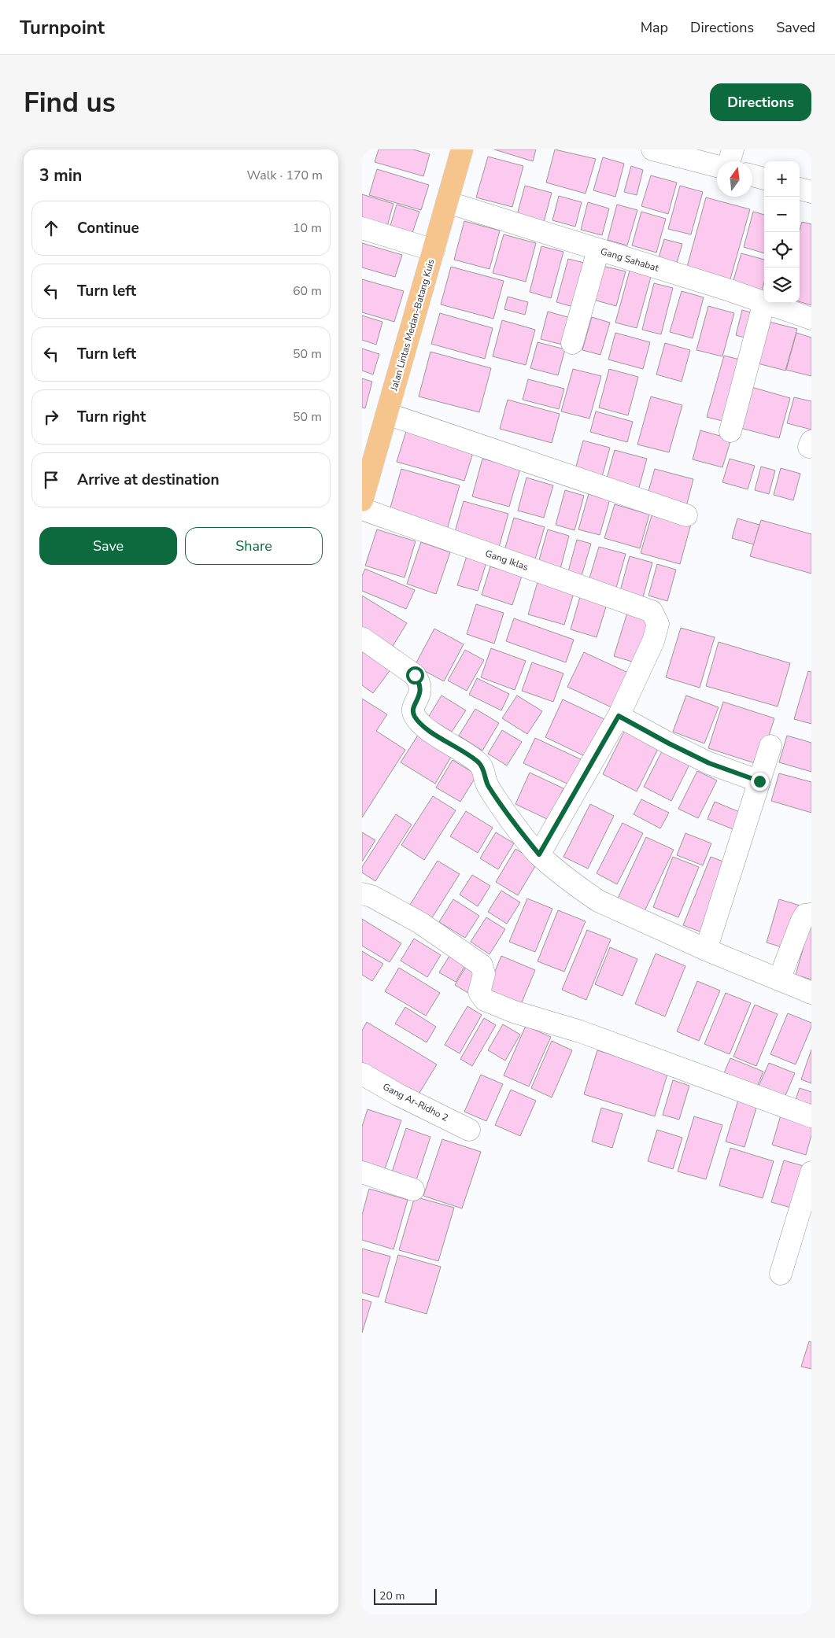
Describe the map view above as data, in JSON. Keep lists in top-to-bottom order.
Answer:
{
  "streets": {
    "highway": ["Jalan Lintas Medan–Batang Kuis"],
    "street": ["Gang Sahabat", "Gang Iklas", "Gang Ar-Ridho 2"]
  },
  "crossings": [
    ["Gang Sahabat", "Jalan Lintas Medan–Batang Kuis"]
  ],
  "scale_bar": "20 m",
  "north": "top",
  "page": {
    "header": "Turnpoint",
    "nav": ["Map", "Directions", "Saved"],
    "buttons": [
      "Directions",
      ["Save", "Share"]
    ],
    "title": "Find us",
    "heading": ["3 min", "Walk · 170 m"],
    "map_buttons": ["+", "−"],
    "list": [
      ["Continue", "10 m"],
      ["Turn left", "60 m"],
      ["Turn left", "50 m"],
      ["Turn right", "50 m"],
      "Arrive at destination"
    ],
    "scale": "20 m"
  }
}
